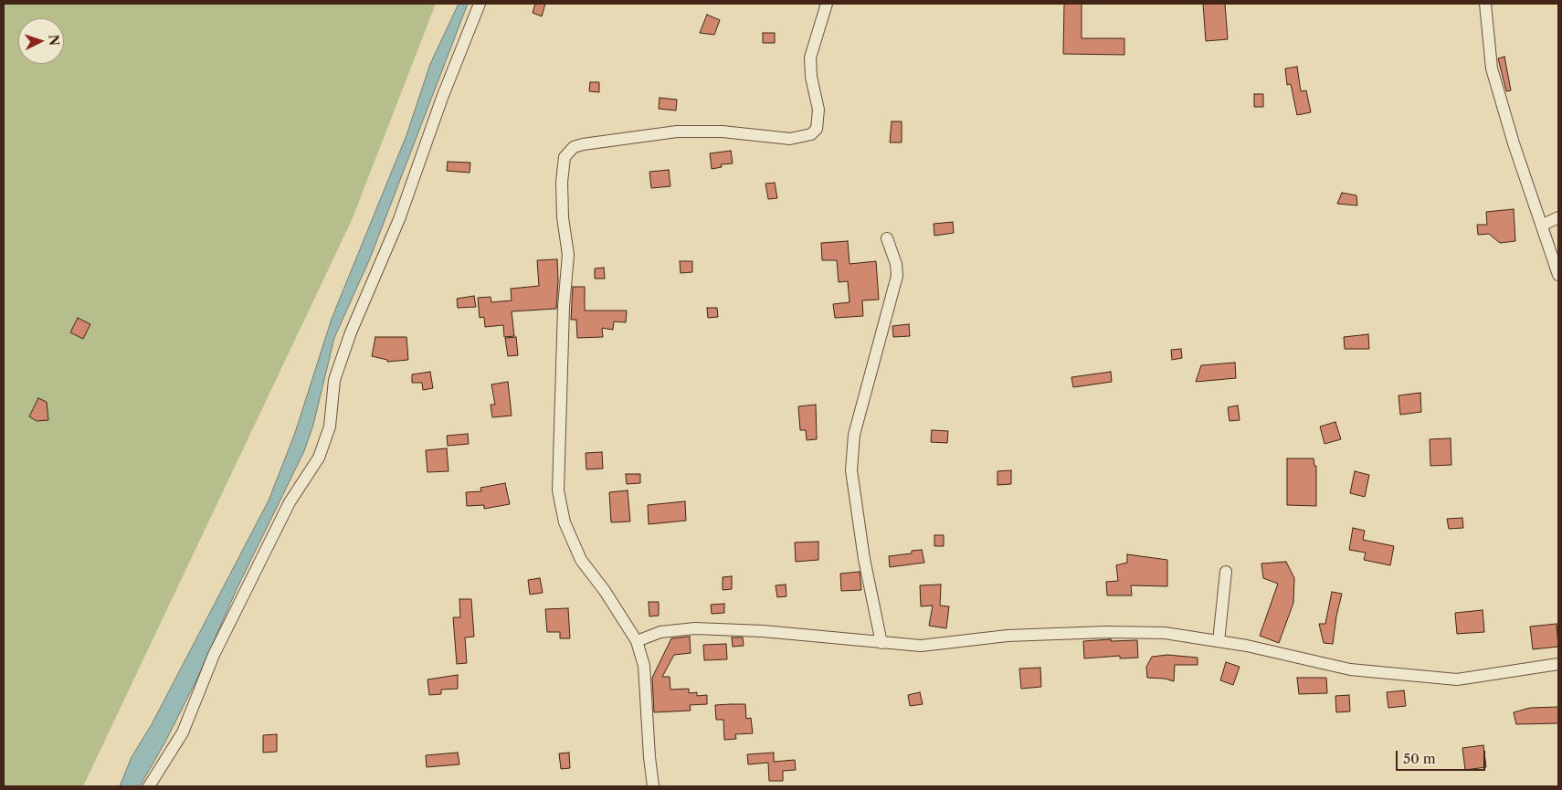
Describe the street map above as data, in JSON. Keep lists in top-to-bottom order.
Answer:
{
  "scale_bar": "50 m",
  "north": "right"
}
